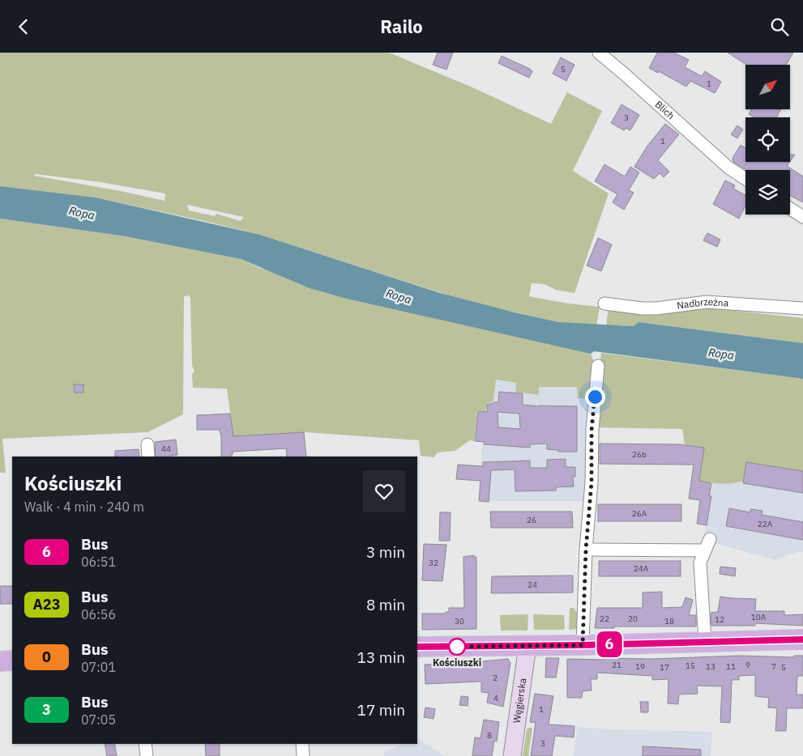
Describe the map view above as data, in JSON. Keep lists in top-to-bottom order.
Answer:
{
  "streets": {
    "main road": ["Węgierska"],
    "street": ["Blich", "Nadbrzeżna"]
  },
  "water": ["Ropa"],
  "places": ["Kościuszki"],
  "lines": ["bus line 6"],
  "house_numbers": [
    "5",
    "1",
    "3",
    "1",
    "44",
    "26b",
    "26A",
    "26",
    "22A",
    "32",
    "24A",
    "24",
    "10A",
    "22",
    "20",
    "12",
    "30",
    "18",
    "21",
    "9",
    "15",
    "19",
    "13",
    "11",
    "7",
    "17",
    "5",
    "2",
    "4",
    "1",
    "8",
    "3"
  ],
  "north": "top right",
  "page": {
    "header": "Railo",
    "on_map": "6",
    "heading": ["Kościuszki", "Walk · 4 min · 240 m"],
    "list": [
      {
        "mark": "6",
        "name": "Bus",
        "note": "06:51",
        "value": "3 min"
      },
      {
        "mark": "A23",
        "name": "Bus",
        "note": "06:56",
        "value": "8 min"
      },
      {
        "mark": "0",
        "name": "Bus",
        "note": "07:01",
        "value": "13 min"
      },
      {
        "mark": "3",
        "name": "Bus",
        "note": "07:05",
        "value": "17 min"
      }
    ]
  }
}
